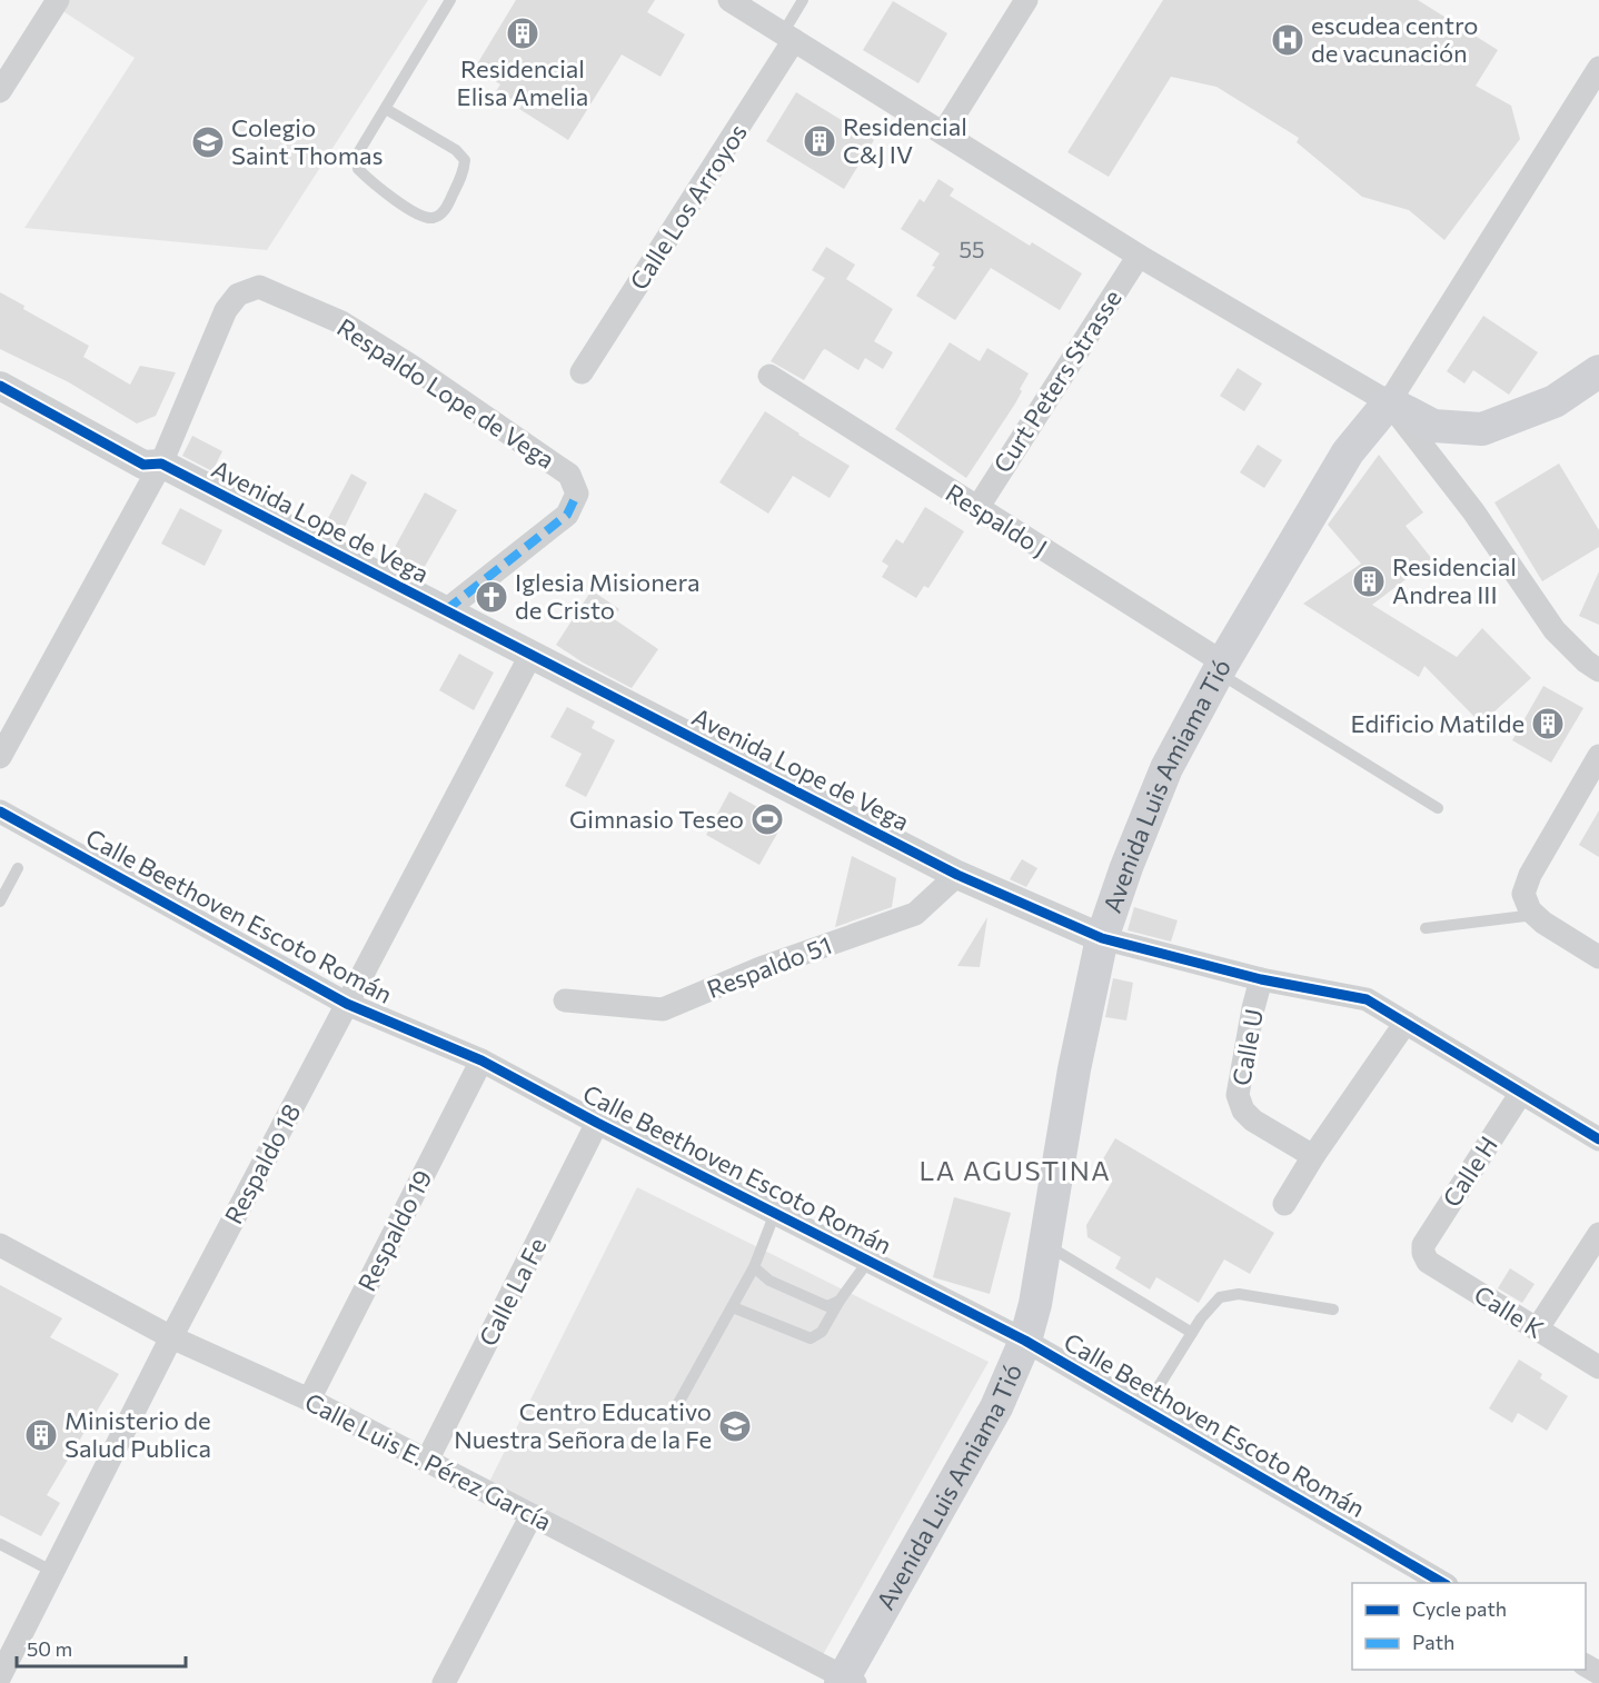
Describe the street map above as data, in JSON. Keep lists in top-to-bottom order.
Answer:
{
  "streets": {
    "main road": ["Avenida Luis Amiama Tió"],
    "street": [
      "Calle Los Arroyos",
      "Curt Peters Strasse",
      "Respaldo Lope de Vega",
      "Respaldo J",
      "Avenida Lope de Vega",
      "Calle Beethoven Escoto Román",
      "Respaldo 51",
      "Calle U",
      "Respaldo 18",
      "Calle H",
      "Respaldo 19",
      "Calle La Fe",
      "Calle K",
      "Calle Luis E. Pérez García"
    ]
  },
  "crossings": [
    ["Curt Peters Strasse", "Respaldo J"],
    ["Respaldo Lope de Vega", "Avenida Lope de Vega"],
    ["Respaldo J", "Avenida Luis Amiama Tió"],
    ["Avenida Lope de Vega", "Avenida Luis Amiama Tió"],
    ["Avenida Lope de Vega", "Respaldo 51"],
    ["Avenida Lope de Vega", "Calle U"],
    ["Avenida Lope de Vega", "Respaldo 18"],
    ["Avenida Lope de Vega", "Calle H"],
    ["Avenida Luis Amiama Tió", "Calle Beethoven Escoto Román"],
    ["Avenida Luis Amiama Tió", "Calle Luis E. Pérez García"],
    ["Calle Beethoven Escoto Román", "Respaldo 18"],
    ["Calle Beethoven Escoto Román", "Respaldo 19"],
    ["Calle Beethoven Escoto Román", "Calle La Fe"],
    ["Respaldo 18", "Calle Luis E. Pérez García"],
    ["Calle H", "Calle K"],
    ["Respaldo 19", "Calle Luis E. Pérez García"],
    ["Calle La Fe", "Calle Luis E. Pérez García"]
  ],
  "districts": ["LA AGUSTINA"],
  "places": {
    "building": [
      "Residencial Elisa Amelia",
      "Residencial C&J IV",
      "Residencial Andrea III",
      "Edificio Matilde",
      "Ministerio de Salud Publica"
    ],
    "hospital": ["escudea centro de vacunación"],
    "school or university": ["Colegio Saint Thomas", "Centro Educativo Nuestra Señora de la Fe"],
    "church": ["Iglesia Misionera de Cristo"],
    "sports": ["Gimnasio Teseo"]
  },
  "house_numbers": ["55"],
  "legend": ["Cycle path", "Path"],
  "scale_bar": "50 m"
}
